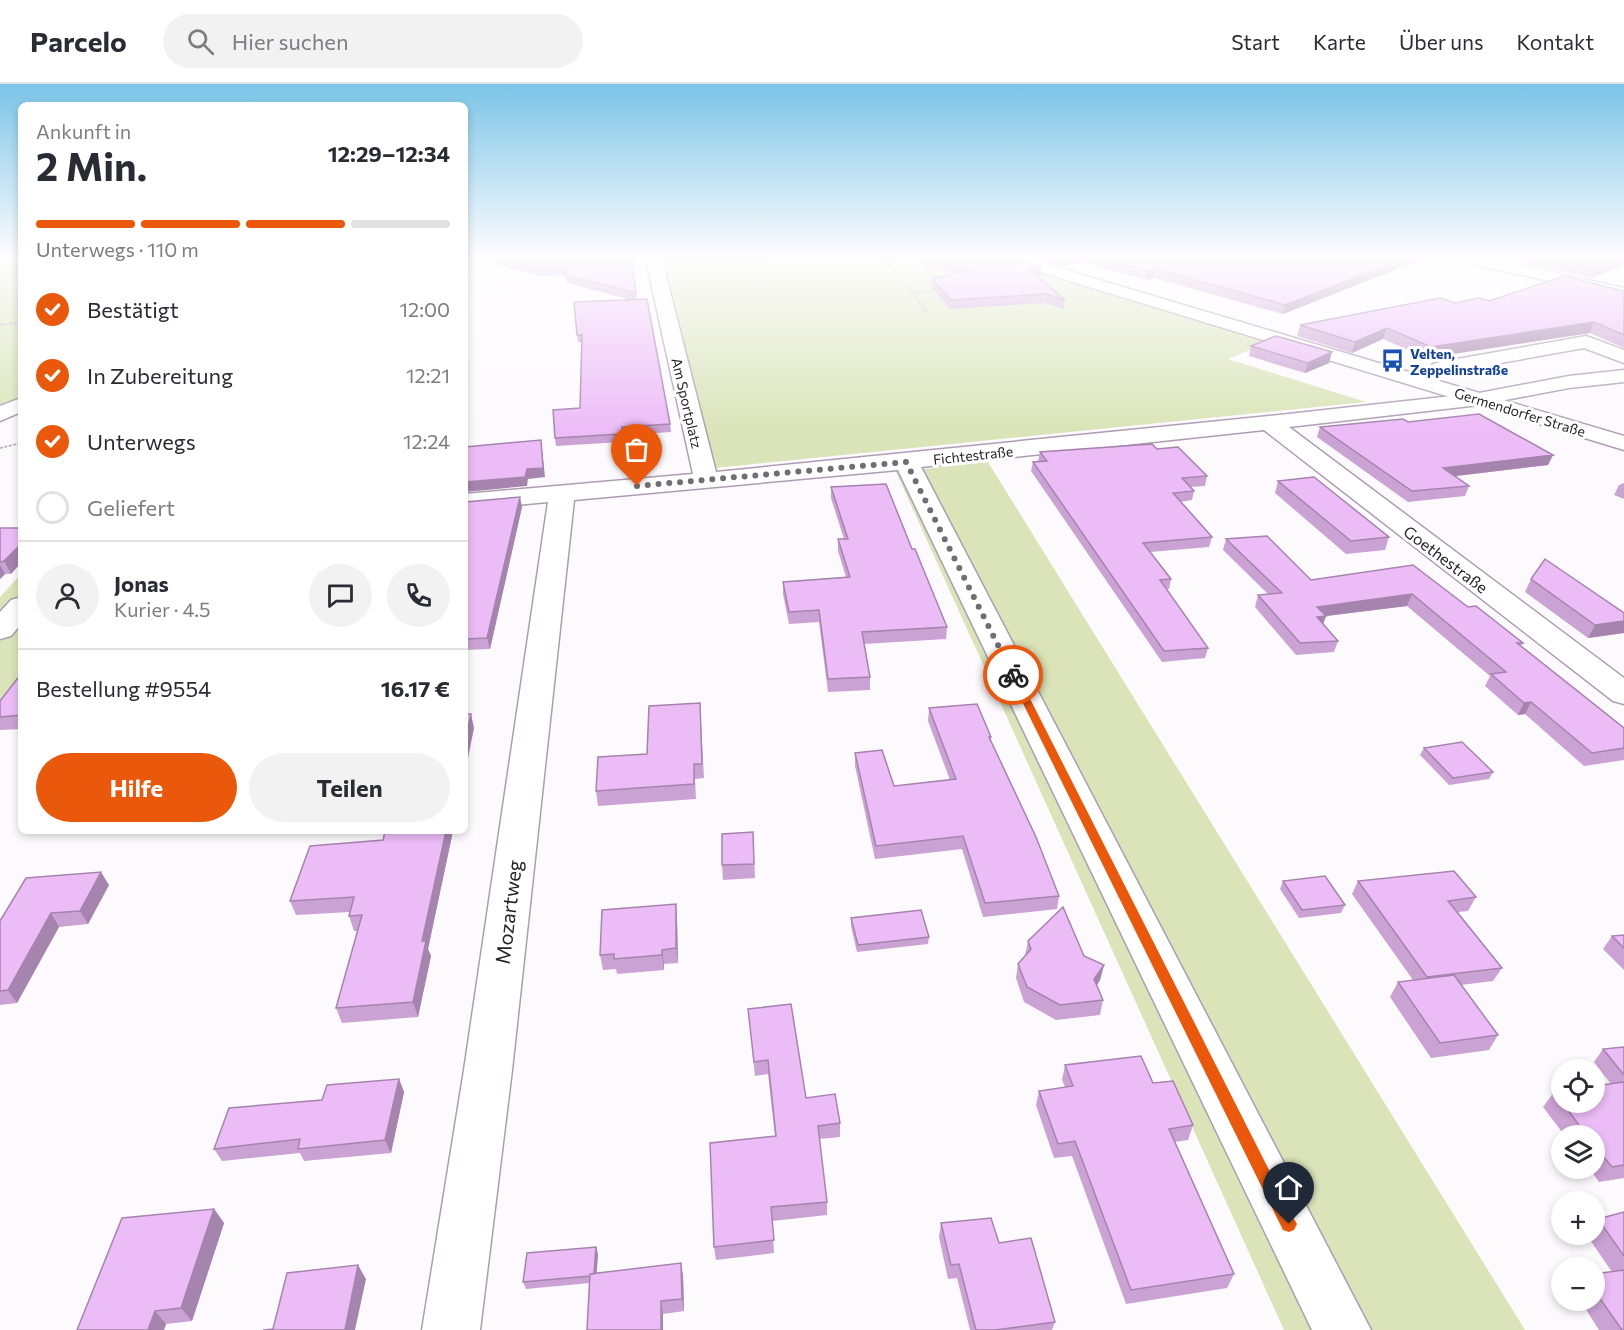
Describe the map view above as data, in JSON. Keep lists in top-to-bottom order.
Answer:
{
  "streets": {
    "street": [
      "Am Sportplatz",
      "Germendorfer Straße",
      "Fichtestraße",
      "Goethestraße",
      "Mozartweg"
    ]
  },
  "crossings": [
    ["Am Sportplatz", "Fichtestraße"],
    ["Germendorfer Straße", "Fichtestraße"],
    ["Fichtestraße", "Goethestraße"],
    ["Fichtestraße", "Mozartweg"]
  ],
  "places": {
    "bus stop": ["Velten, Zeppelinstraße"]
  },
  "page": {
    "header": "Parcelo",
    "search": "Hier suchen",
    "nav": [
      "Start",
      "Karte",
      "Über uns",
      "Kontakt"
    ],
    "heading": ["2 Min.", "Ankunft in", "12:29–12:34"],
    "panel": [
      "Jonas",
      "Kurier · 4.5",
      "Bestellung #9554",
      "16.17 €"
    ],
    "bar": "Unterwegs · 110 m",
    "list": [
      ["Bestätigt", "12:00"],
      ["In Zubereitung", "12:21"],
      ["Unterwegs", "12:24"],
      "Geliefert"
    ],
    "buttons": ["Hilfe", "Teilen"],
    "map_buttons": ["+", "−"]
  }
}
